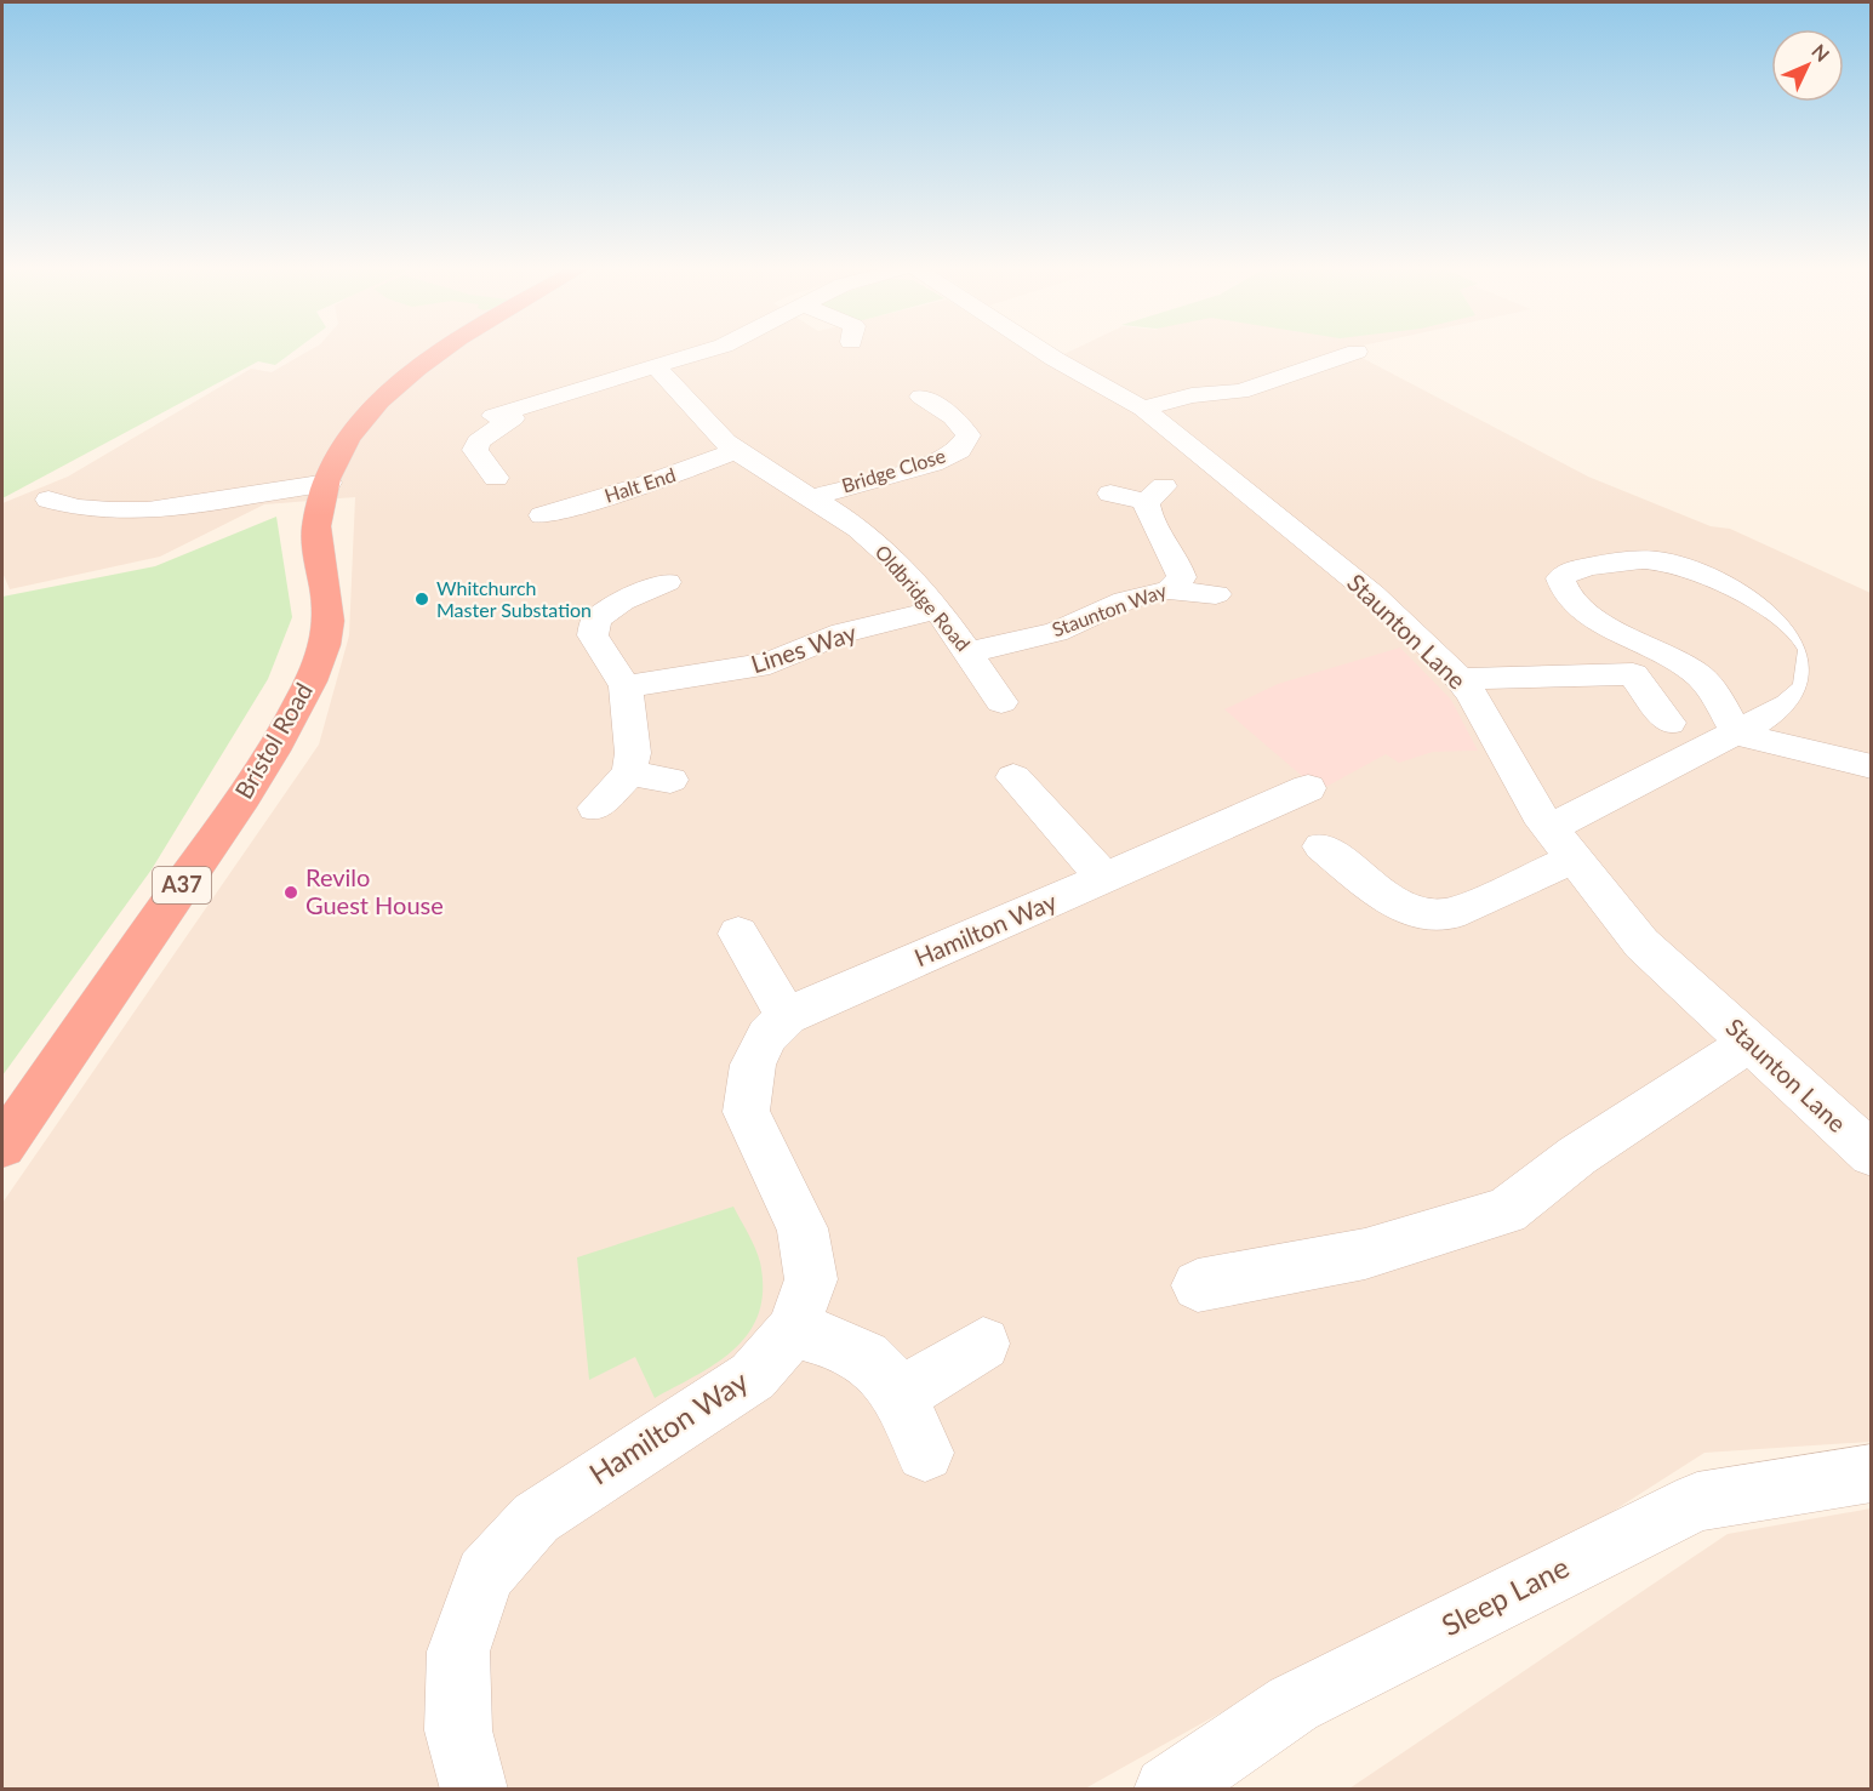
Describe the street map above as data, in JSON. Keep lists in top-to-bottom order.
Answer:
{
  "streets": {
    "highway": ["Bristol Road", "A37"],
    "street": [
      "Bridge Close",
      "Halt End",
      "Oldbridge Road",
      "Staunton Way",
      "Staunton Lane",
      "Lines Way",
      "Hamilton Way",
      "Sleep Lane"
    ]
  },
  "crossings": [
    ["Bridge Close", "Oldbridge Road"],
    ["Halt End", "Oldbridge Road"],
    ["Oldbridge Road", "Staunton Way"],
    ["Oldbridge Road", "Lines Way"]
  ],
  "places": ["Whitchurch Master Substation", "Revilo Guest House"],
  "north": "top right"
}
